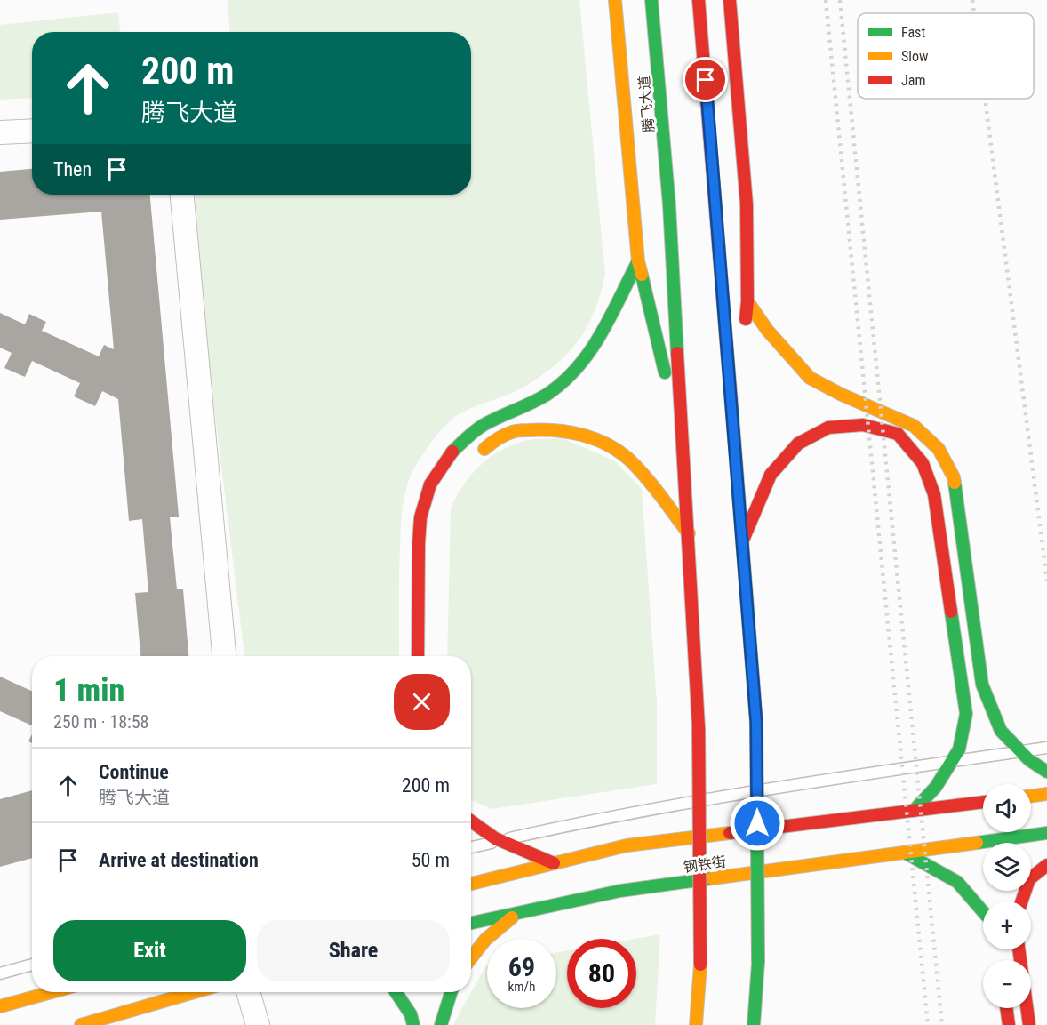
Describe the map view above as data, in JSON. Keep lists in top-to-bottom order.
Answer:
{
  "streets": {
    "main road": ["腾飞大道", "钢铁街"]
  },
  "legend": ["Fast", "Slow", "Jam"],
  "page": {
    "turn": ["200 m", "腾飞大道"],
    "then": "Then",
    "heading": ["1 min", "250 m · 18:58"],
    "list": [
      {
        "name": "Continue",
        "note": "腾飞大道",
        "value": "200 m"
      },
      {
        "name": "Arrive at destination",
        "value": "50 m"
      }
    ],
    "map_buttons": ["+", "−"],
    "buttons": ["Exit", "Share"],
    "speed": "69 km/h",
    "limit": "80"
  }
}
